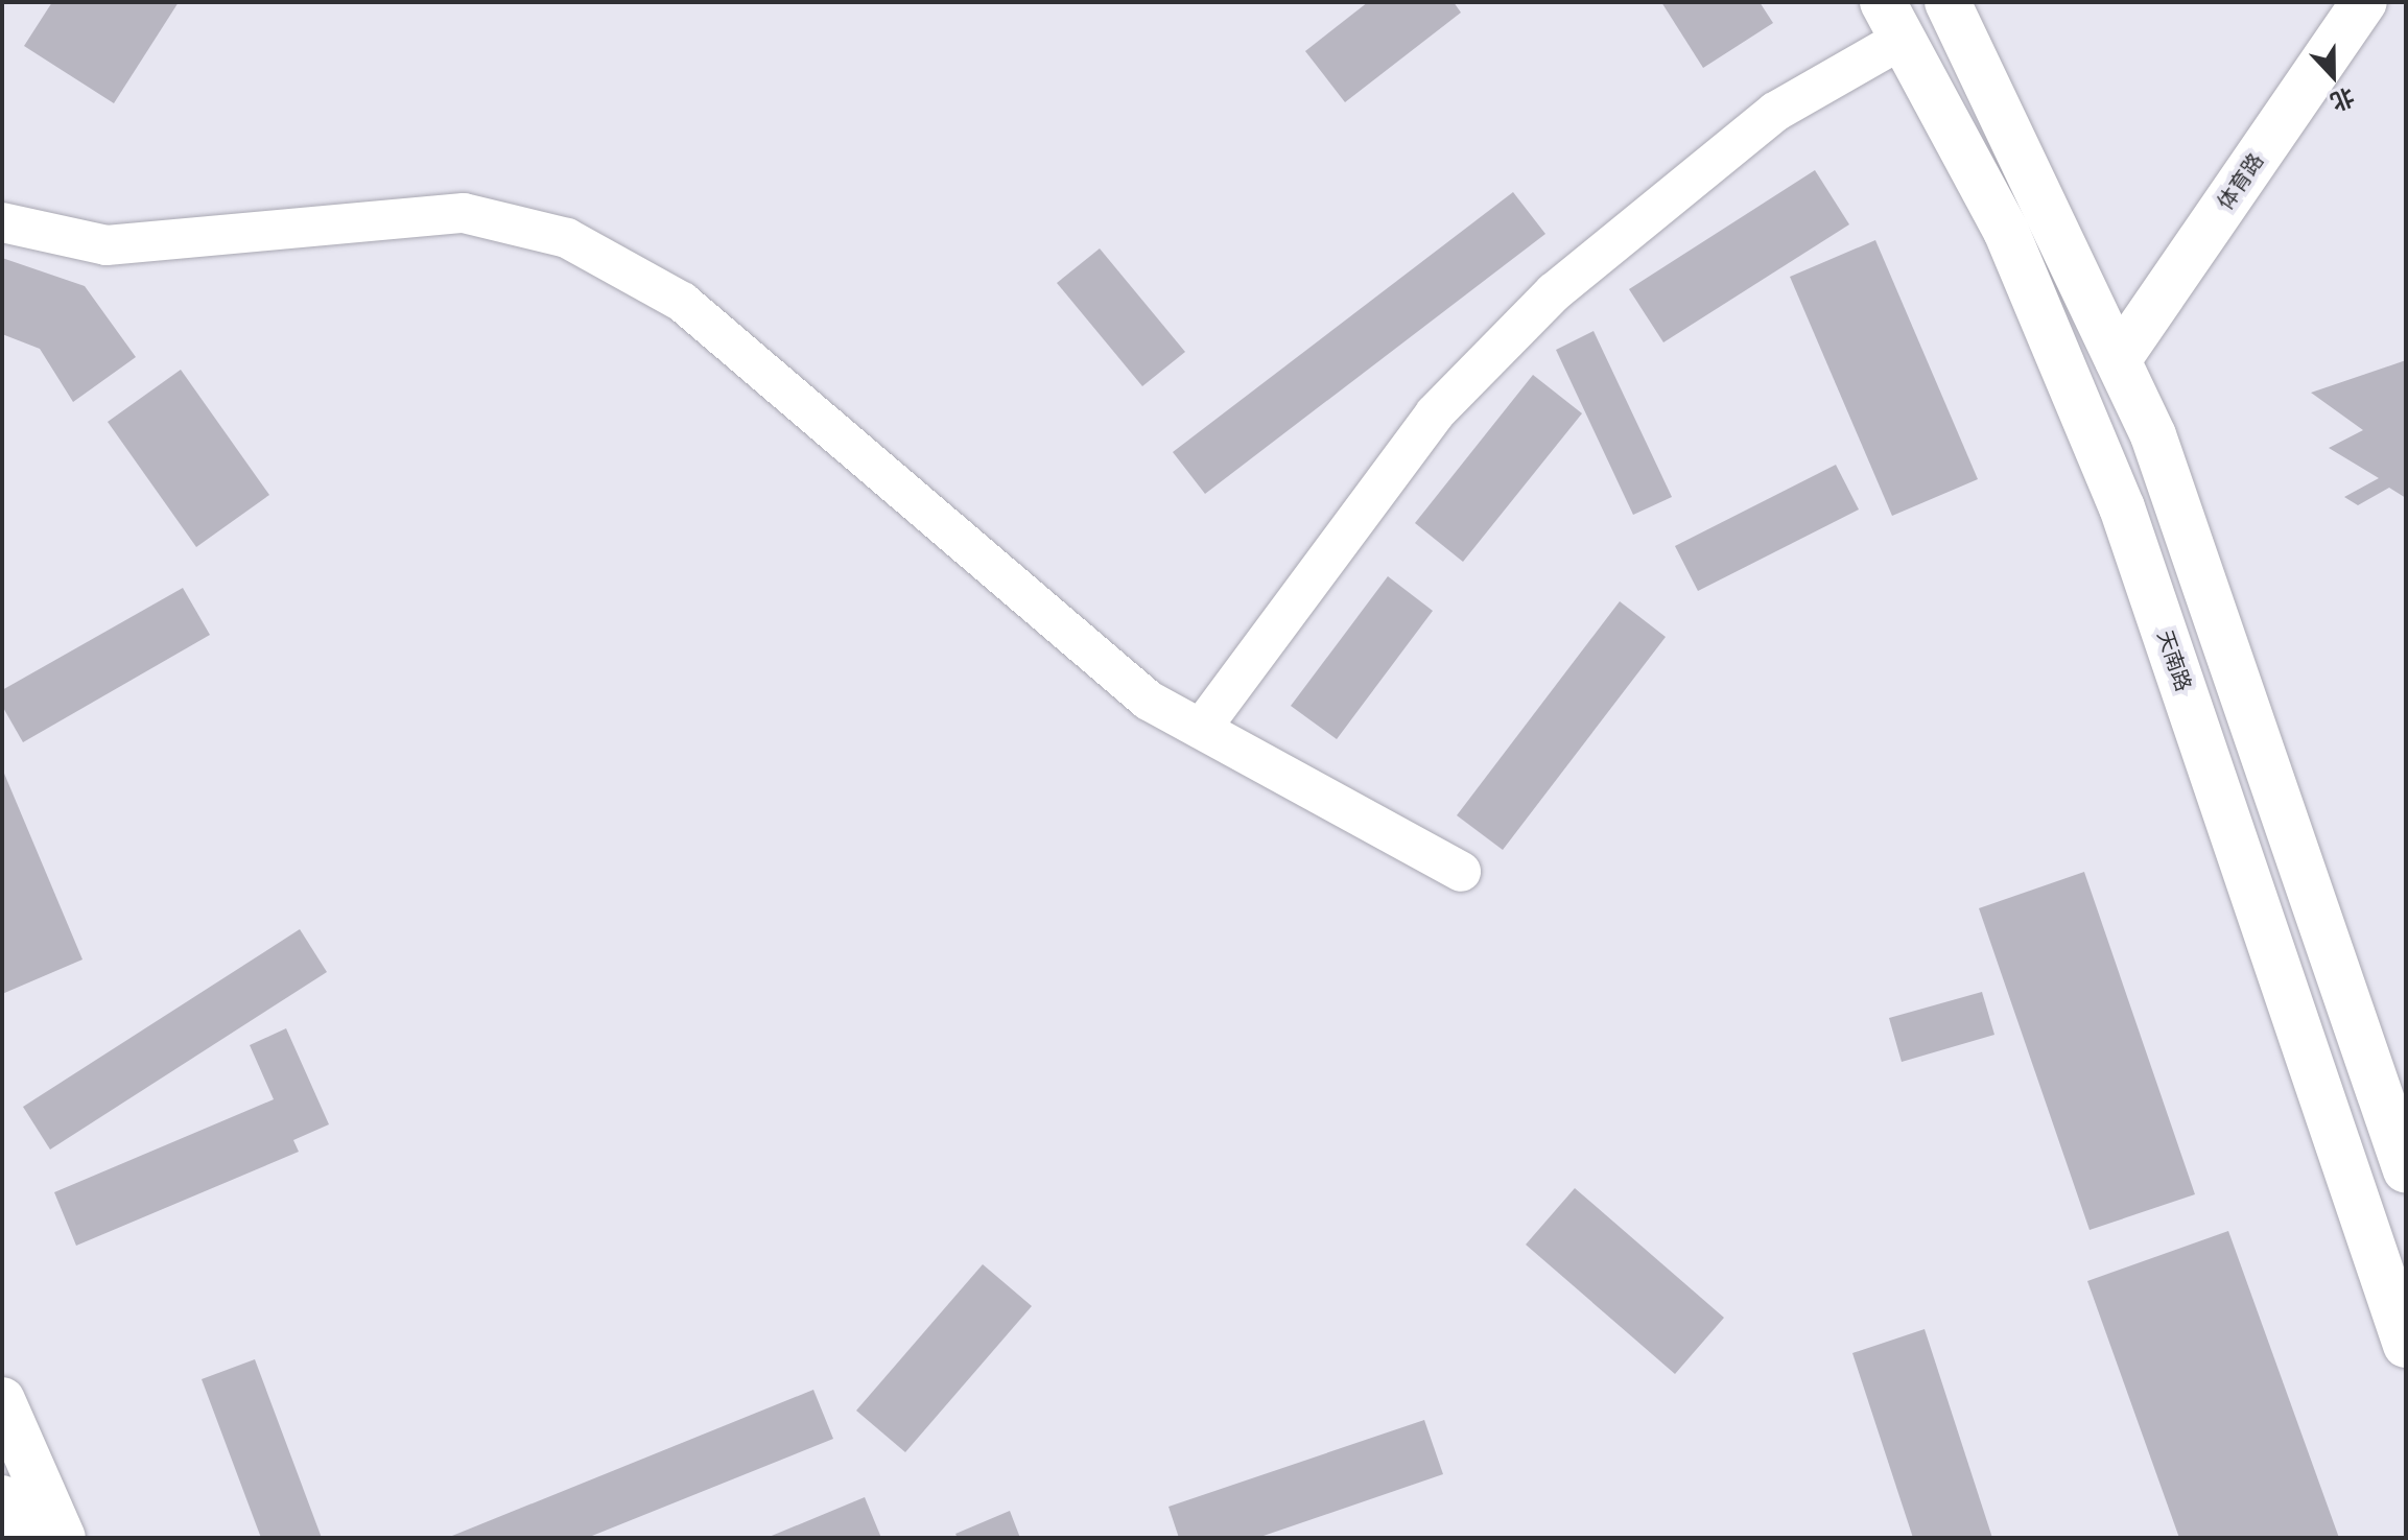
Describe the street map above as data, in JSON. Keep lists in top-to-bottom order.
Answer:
{
  "streets": {
    "street": ["体育路", "天南路"]
  },
  "north": "bottom"
}
